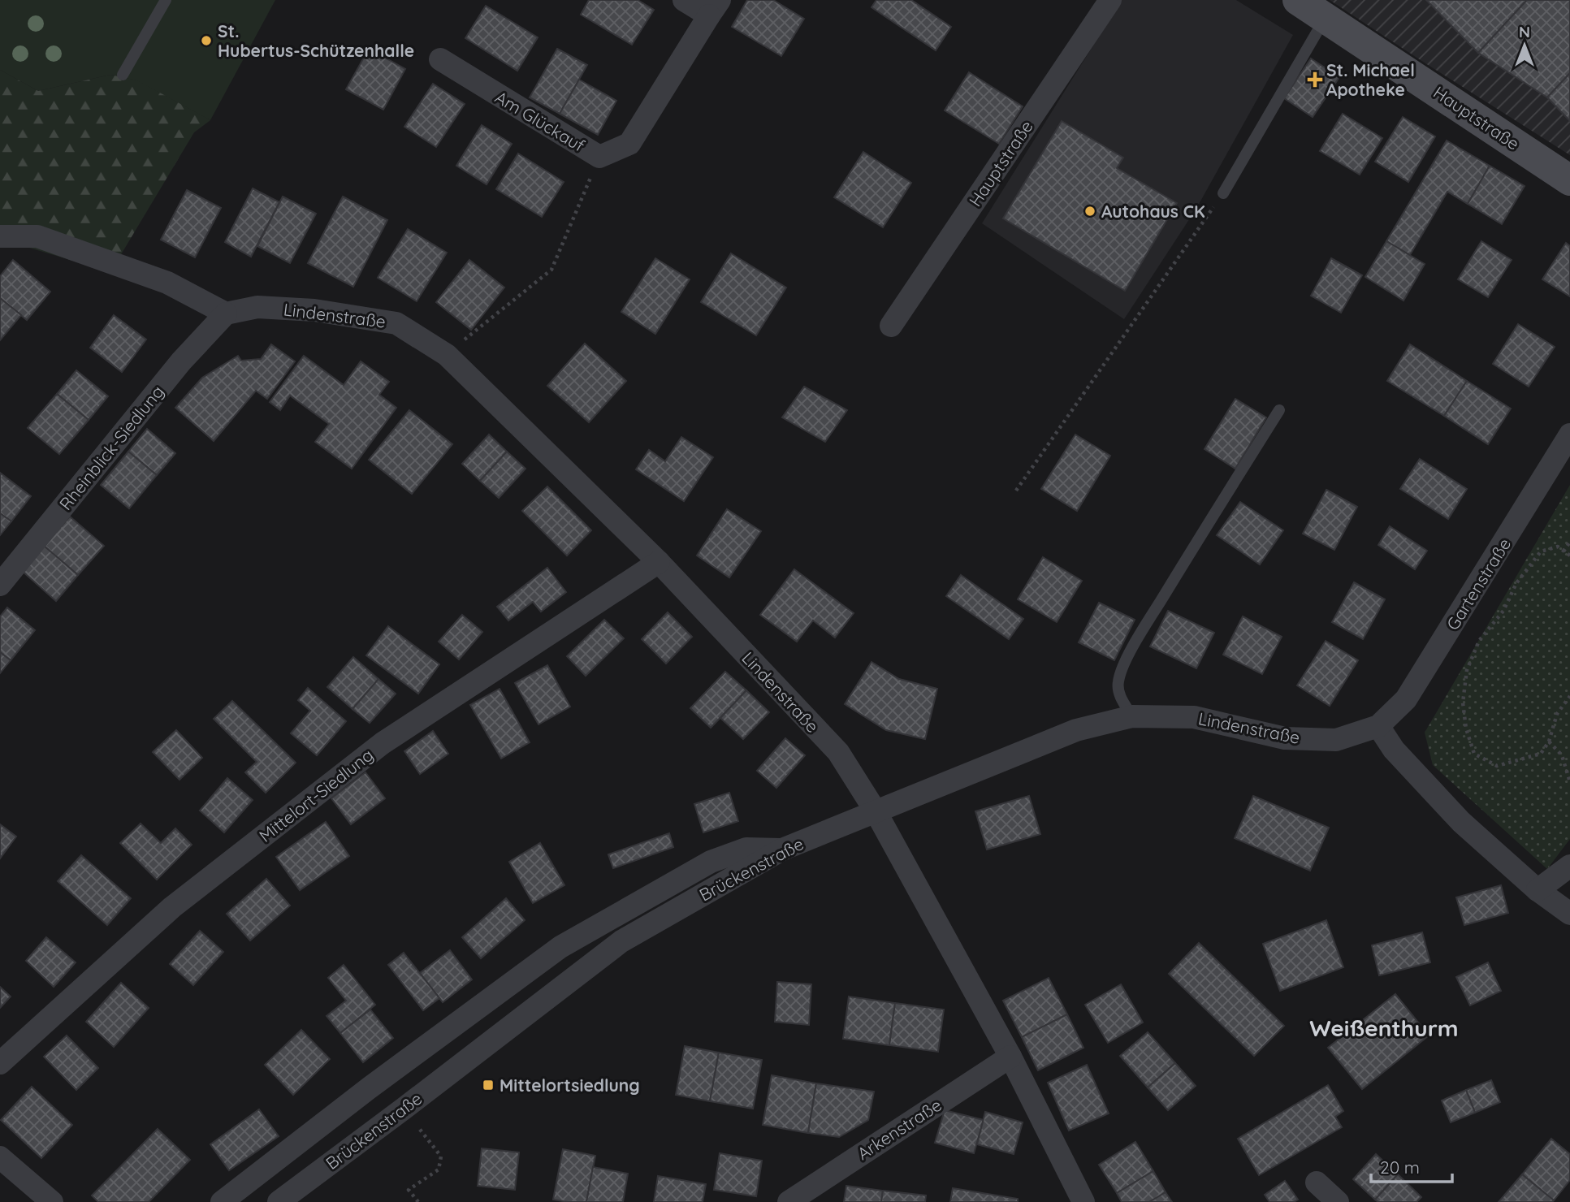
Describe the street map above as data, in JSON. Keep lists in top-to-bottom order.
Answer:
{
  "streets": {
    "main road": ["Hauptstraße"],
    "street": [
      "Am Glückauf",
      "Lindenstraße",
      "Rheinblick-Siedlung",
      "Gartenstraße",
      "Mittelort-Siedlung",
      "Brückenstraße",
      "Arkenstraße"
    ]
  },
  "crossings": [
    ["Lindenstraße", "Rheinblick-Siedlung"],
    ["Lindenstraße", "Gartenstraße"],
    ["Lindenstraße", "Mittelort-Siedlung"],
    ["Lindenstraße", "Brückenstraße"]
  ],
  "districts": ["Weißenthurm"],
  "places": {
    "other": ["St. Hubertus-Schützenhalle", "Autohaus CK"],
    "health": ["St. Michael Apotheke"],
    "transit": ["Mittelortsiedlung"]
  },
  "scale_bar": "20 m",
  "north": "top"
}
